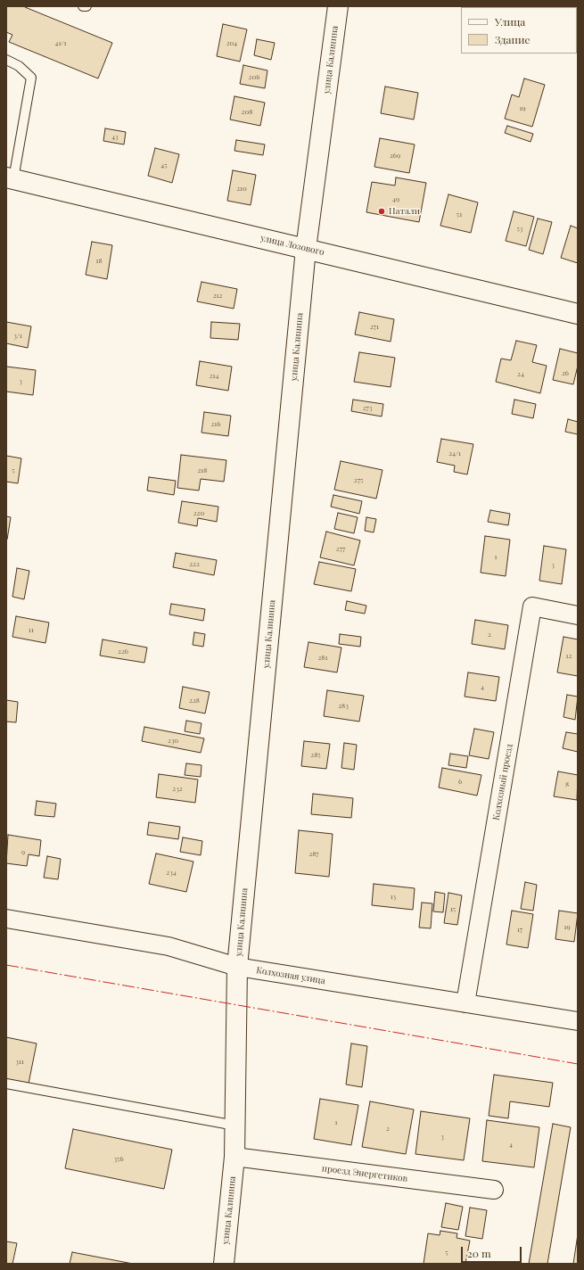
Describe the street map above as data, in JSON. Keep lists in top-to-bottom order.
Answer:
{
  "streets": {
    "street": [
      "улица Калинина",
      "улица Лозового",
      "Колхозный проезд",
      "Колхозная улица",
      "проезд Энергетиков"
    ]
  },
  "crossings": [
    ["улица Калинина", "улица Лозового"],
    ["улица Калинина", "Колхозная улица"],
    ["улица Калинина", "проезд Энергетиков"],
    ["Колхозный проезд", "Колхозная улица"]
  ],
  "places": ["Натали"],
  "house_numbers": [
    "41/1",
    "204",
    "206",
    "19",
    "208",
    "43",
    "269",
    "45",
    "210",
    "49",
    "51",
    "53",
    "18",
    "212",
    "271",
    "3/1",
    "26",
    "24",
    "214",
    "3",
    "273",
    "216",
    "24/1",
    "5",
    "218",
    "275",
    "220",
    "277",
    "1",
    "222",
    "3",
    "11",
    "2",
    "226",
    "12",
    "281",
    "4",
    "228",
    "283",
    "230",
    "285",
    "6",
    "8",
    "232",
    "9",
    "287",
    "234",
    "13",
    "15",
    "19",
    "17",
    "311",
    "1",
    "2",
    "3",
    "4",
    "356",
    "5"
  ],
  "legend": ["Улица", "Здание"],
  "scale_bar": "20 m"
}
